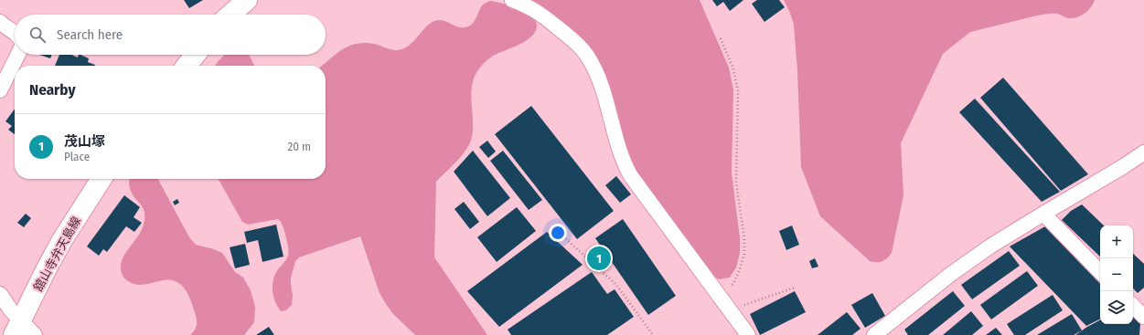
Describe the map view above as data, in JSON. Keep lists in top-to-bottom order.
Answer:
{
  "streets": {
    "main road": ["舘山寺弁天島線"]
  },
  "page": {
    "search": "Search here",
    "heading": "Nearby",
    "list": [
      {
        "mark": "1",
        "name": "茂山塚",
        "note": "Place",
        "value": "20 m"
      }
    ],
    "map_buttons": ["+", "−"],
    "pins": "1"
  }
}
